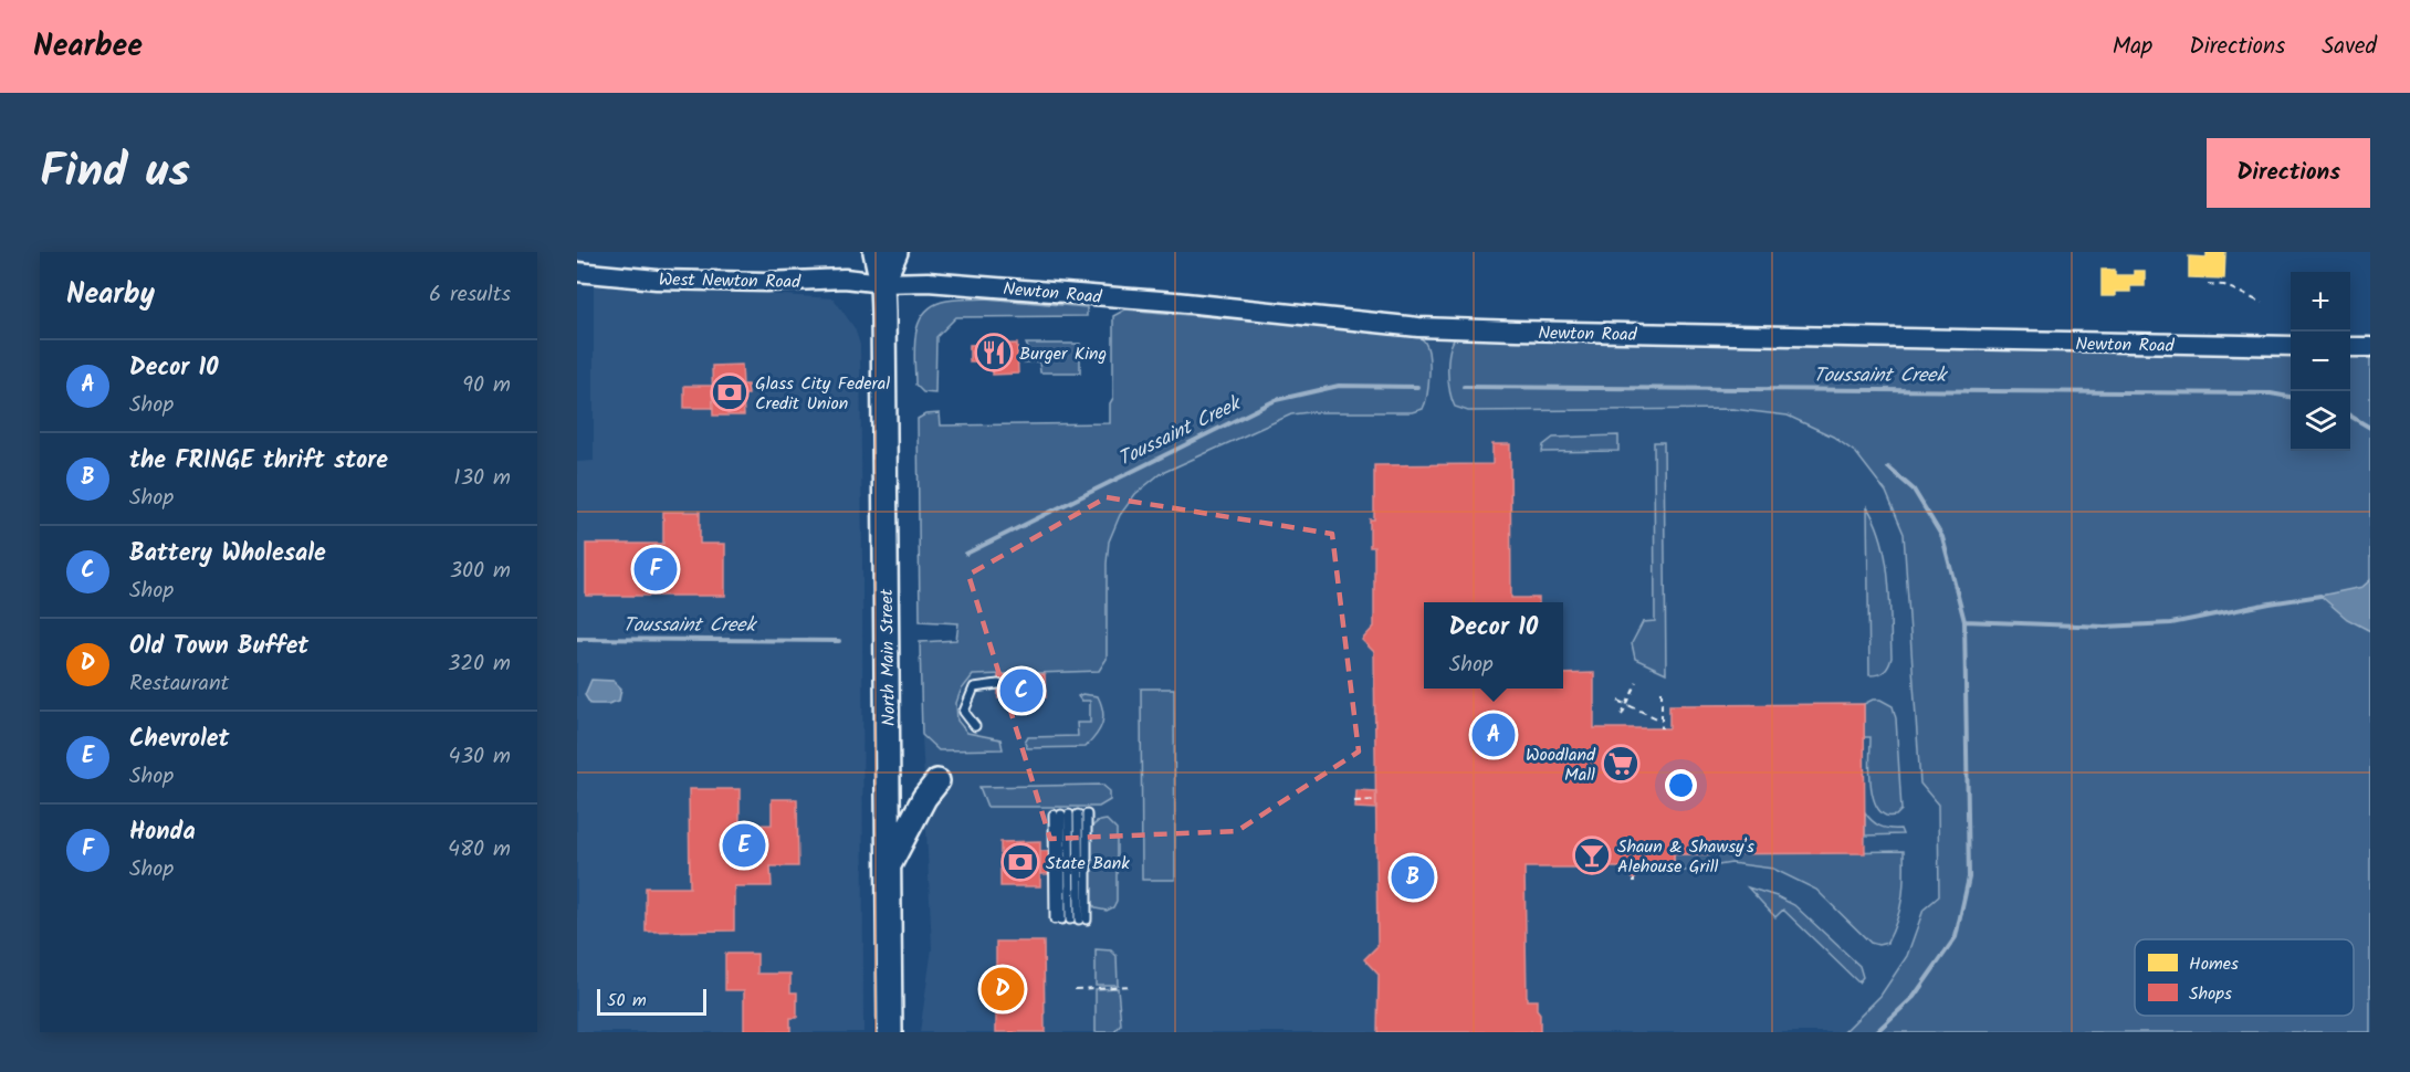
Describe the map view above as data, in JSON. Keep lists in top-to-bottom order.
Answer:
{
  "streets": {
    "main road": ["North Main Street"],
    "street": ["West Newton Road", "Newton Road"]
  },
  "crossings": [
    ["West Newton Road", "Newton Road"],
    ["West Newton Road", "North Main Street"],
    ["Newton Road", "North Main Street"]
  ],
  "water": ["Toussaint Creek"],
  "places": {
    "restaurant": ["Burger King"],
    "bank": ["Glass City Federal Credit Union", "State Bank"],
    "supermarket": ["Woodland Mall"],
    "bar": ["Shaun & Shawsy's Alehouse Grill"]
  },
  "legend": ["Homes", "Shops"],
  "scale_bar": "50 m",
  "page": {
    "header": "Nearbee",
    "nav": ["Map", "Directions", "Saved"],
    "title": "Find us",
    "buttons": "Directions",
    "heading": ["Nearby", "6 results"],
    "map_buttons": ["+", "−"],
    "list": [
      {
        "mark": "A",
        "name": "Decor 10",
        "note": "Shop",
        "value": "90 m"
      },
      {
        "mark": "B",
        "name": "the FRINGE thrift store",
        "note": "Shop",
        "value": "130 m"
      },
      {
        "mark": "C",
        "name": "Battery Wholesale",
        "note": "Shop",
        "value": "300 m"
      },
      {
        "mark": "D",
        "name": "Old Town Buffet",
        "note": "Restaurant",
        "value": "320 m"
      },
      {
        "mark": "E",
        "name": "Chevrolet",
        "note": "Shop",
        "value": "430 m"
      },
      {
        "mark": "F",
        "name": "Honda",
        "note": "Shop",
        "value": "480 m"
      }
    ],
    "pins": [
      "F",
      "C",
      "A",
      "E",
      "B",
      "D"
    ],
    "popup": ["Decor 10", "Shop"],
    "scale": "50 m"
  }
}
